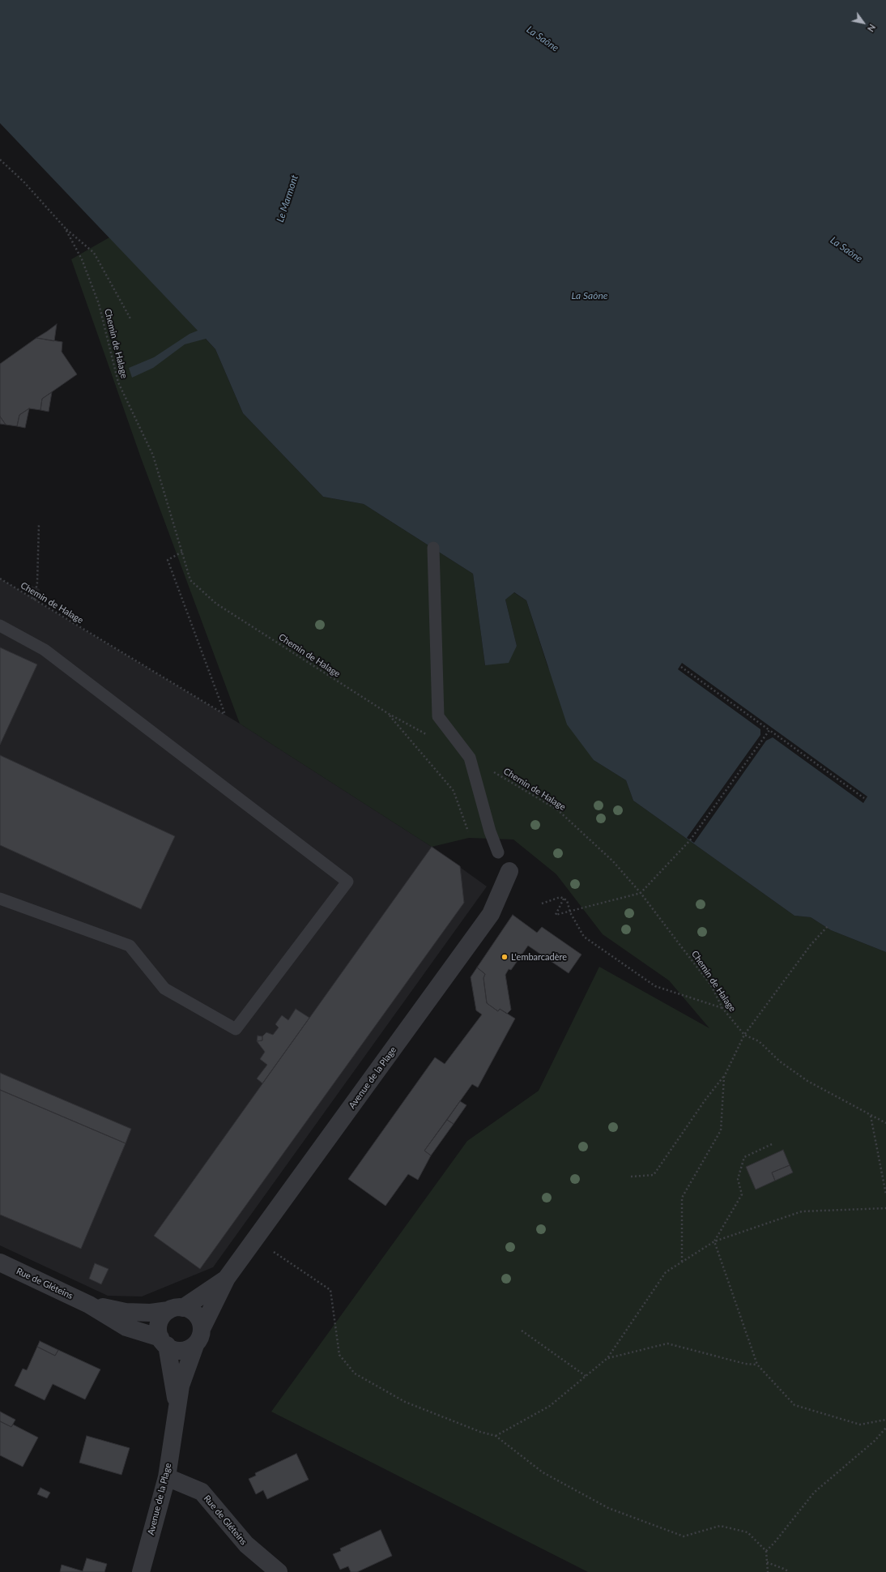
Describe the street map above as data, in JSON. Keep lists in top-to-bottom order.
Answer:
{
  "streets": {
    "street": ["Avenue de la Plage", "Rue de Gléteins"],
    "path": ["Chemin de Halage"]
  },
  "crossings": [
    ["Avenue de la Plage", "Rue de Gléteins"]
  ],
  "water": ["La Saône", "Le Marmont"],
  "places": ["L'embarcadère"],
  "north": "bottom right"
}
